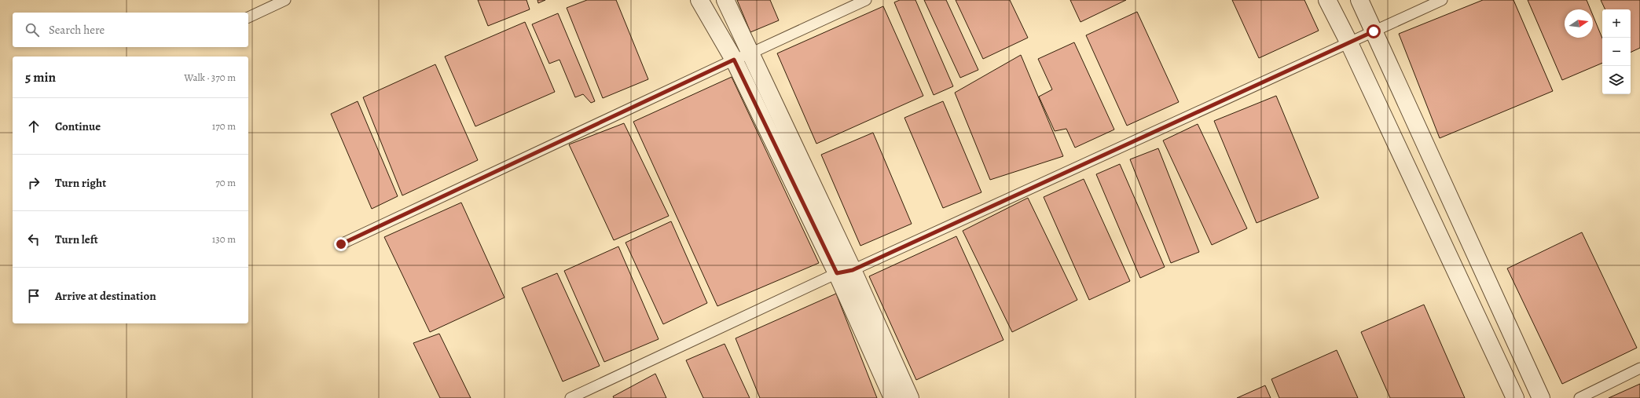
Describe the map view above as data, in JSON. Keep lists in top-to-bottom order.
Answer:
{
  "north": "right",
  "page": {
    "map_buttons": ["+", "−"],
    "search": "Search here",
    "heading": ["5 min", "Walk · 370 m"],
    "list": [
      ["Continue", "170 m"],
      ["Turn right", "70 m"],
      ["Turn left", "130 m"],
      "Arrive at destination"
    ]
  }
}
